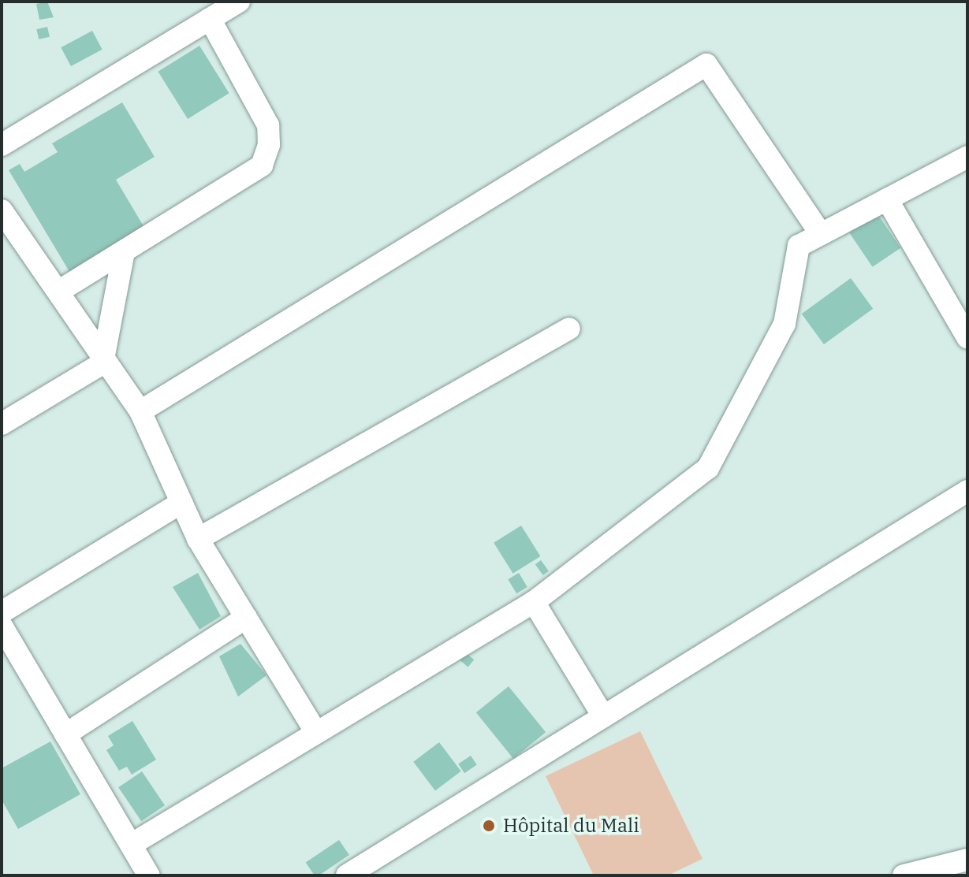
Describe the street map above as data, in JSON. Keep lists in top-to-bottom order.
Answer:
{
  "places": ["Hôpital du Mali"]
}
